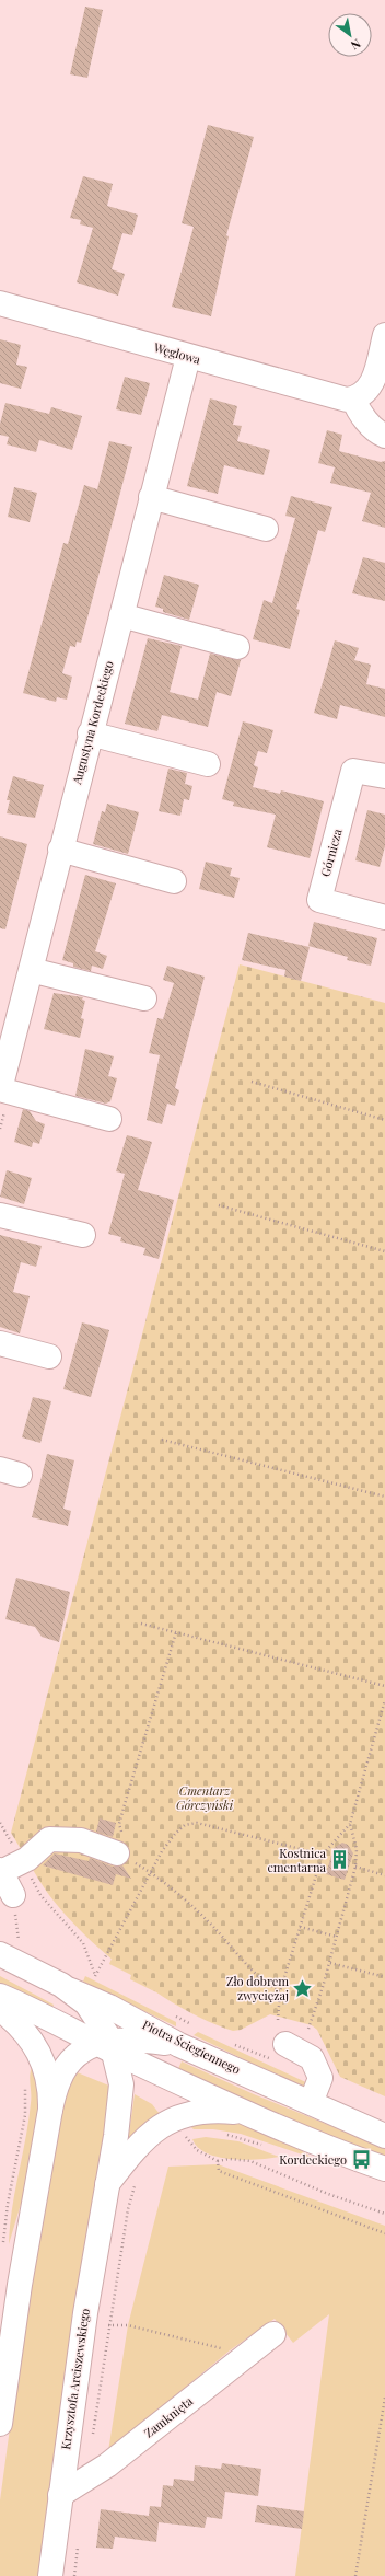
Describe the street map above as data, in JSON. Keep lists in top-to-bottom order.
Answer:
{
  "streets": {
    "street": [
      "Węglowa",
      "Augustyna Kordeckiego",
      "Górnicza",
      "Piotra Ściegiennego",
      "Krzysztofa Arciszewskiego",
      "Zamknięta"
    ]
  },
  "crossings": [
    ["Węglowa", "Augustyna Kordeckiego"],
    ["Piotra Ściegiennego", "Krzysztofa Arciszewskiego"],
    ["Krzysztofa Arciszewskiego", "Zamknięta"]
  ],
  "parks": ["Cmentarz Górczyński"],
  "places": {
    "building": ["Kostnica cmentarna"],
    "place": ["Zło dobrem zwyciężaj"],
    "bus stop": ["Kordeckiego"]
  },
  "north": "bottom right"
}
